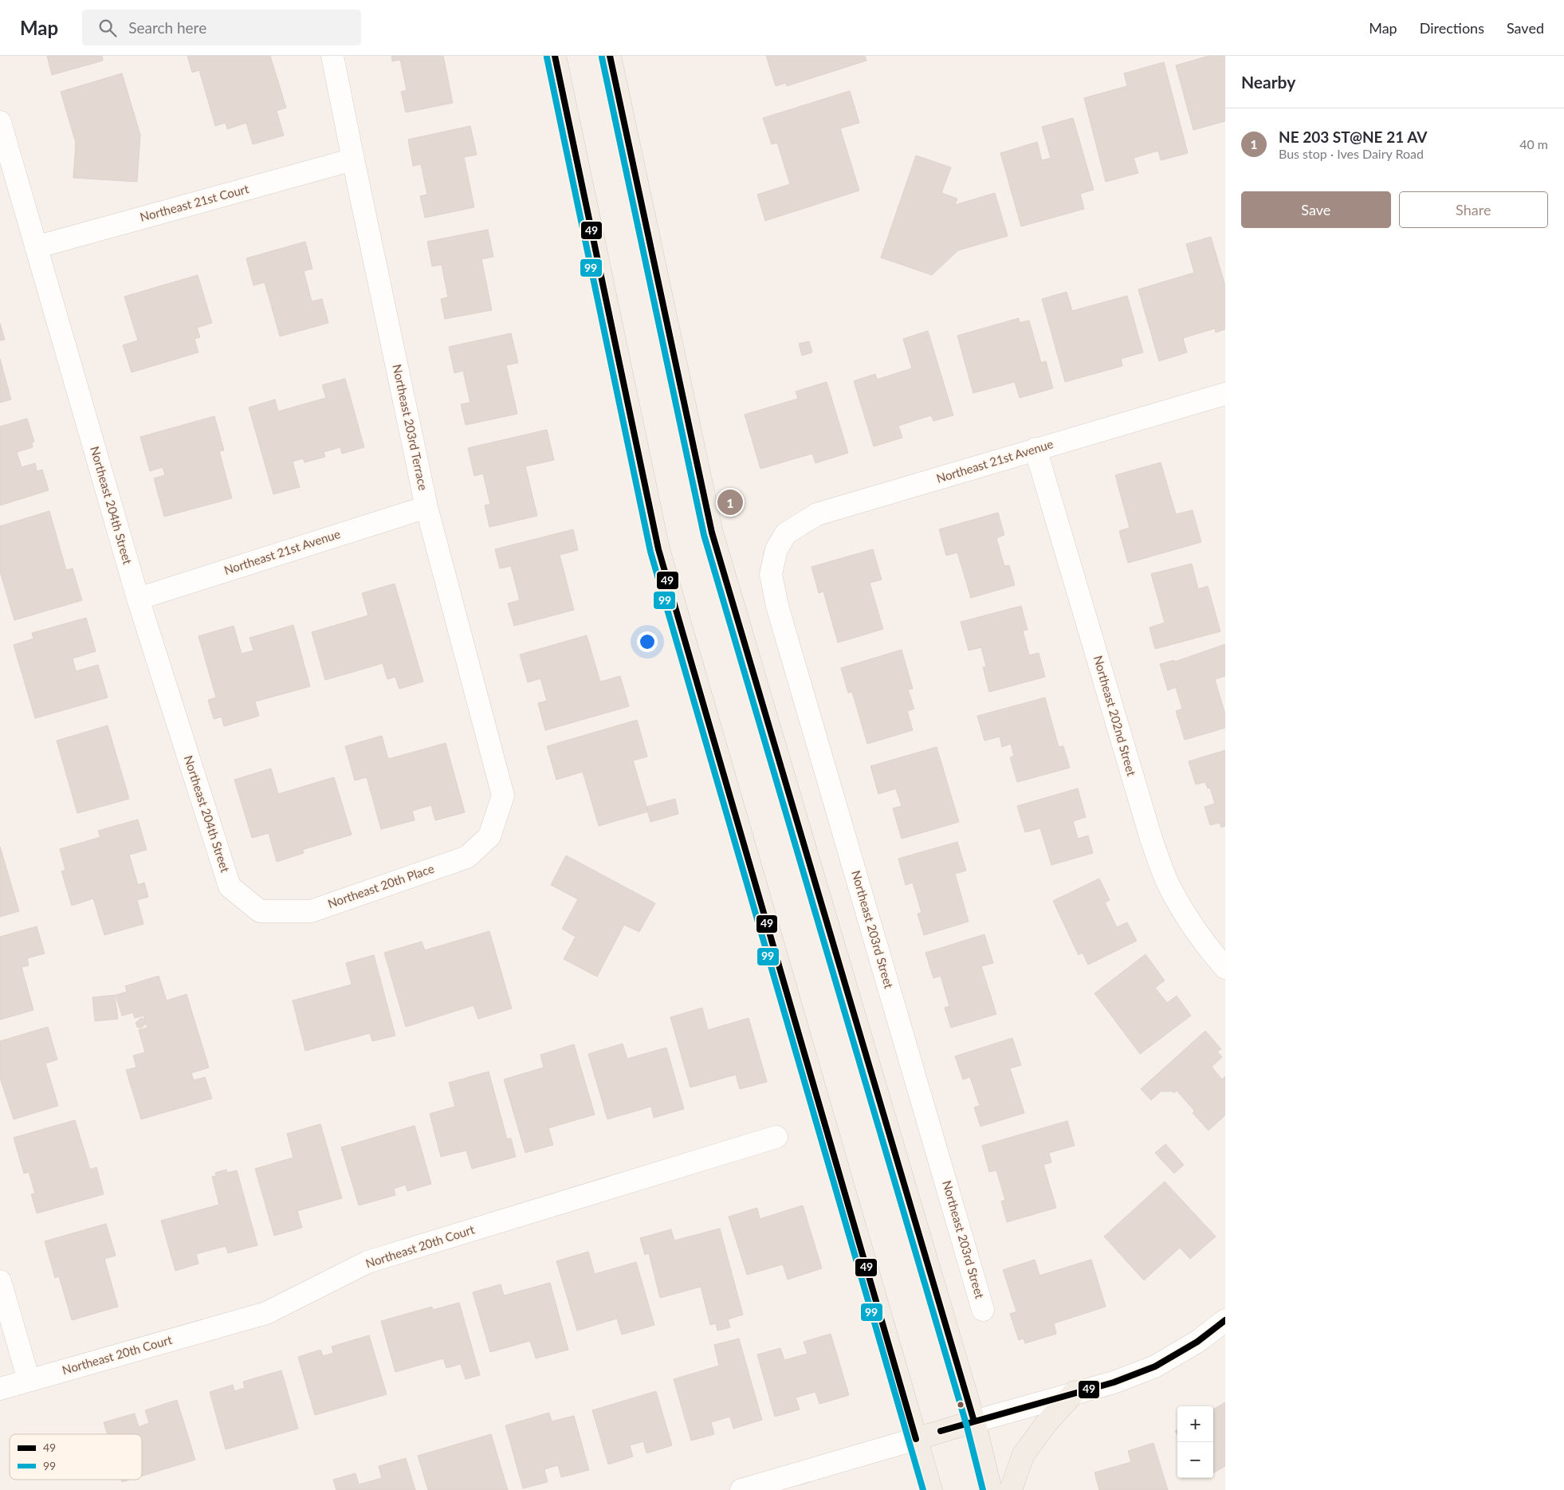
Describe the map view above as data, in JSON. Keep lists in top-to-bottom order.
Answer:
{
  "streets": {
    "street": [
      "Northeast 21st Court",
      "Northeast 203rd Terrace",
      "Northeast 21st Avenue",
      "Northeast 204th Street",
      "Northeast 202nd Street",
      "Northeast 20th Place",
      "Northeast 203rd Street",
      "Northeast 20th Court"
    ]
  },
  "crossings": [
    ["Northeast 21st Court", "Northeast 203rd Terrace"],
    ["Northeast 21st Court", "Northeast 204th Street"],
    ["Northeast 203rd Terrace", "Northeast 21st Avenue"],
    ["Northeast 203rd Terrace", "Northeast 20th Place"],
    ["Northeast 21st Avenue", "Northeast 204th Street"],
    ["Northeast 21st Avenue", "Northeast 202nd Street"],
    ["Northeast 21st Avenue", "Northeast 203rd Street"],
    ["Northeast 204th Street", "Northeast 20th Place"]
  ],
  "lines": ["transit line 49", "transit line 99"],
  "legend": ["49", "99"],
  "page": {
    "header": "Map",
    "search": "Search here",
    "nav": ["Map", "Directions", "Saved"],
    "heading": "Nearby",
    "list": [
      {
        "mark": "1",
        "name": "NE 203 ST@NE 21 AV",
        "note": "Bus stop · Ives Dairy Road",
        "value": "40 m"
      }
    ],
    "buttons": ["Save", "Share"],
    "pins": "1",
    "map_buttons": ["+", "−"]
  }
}
